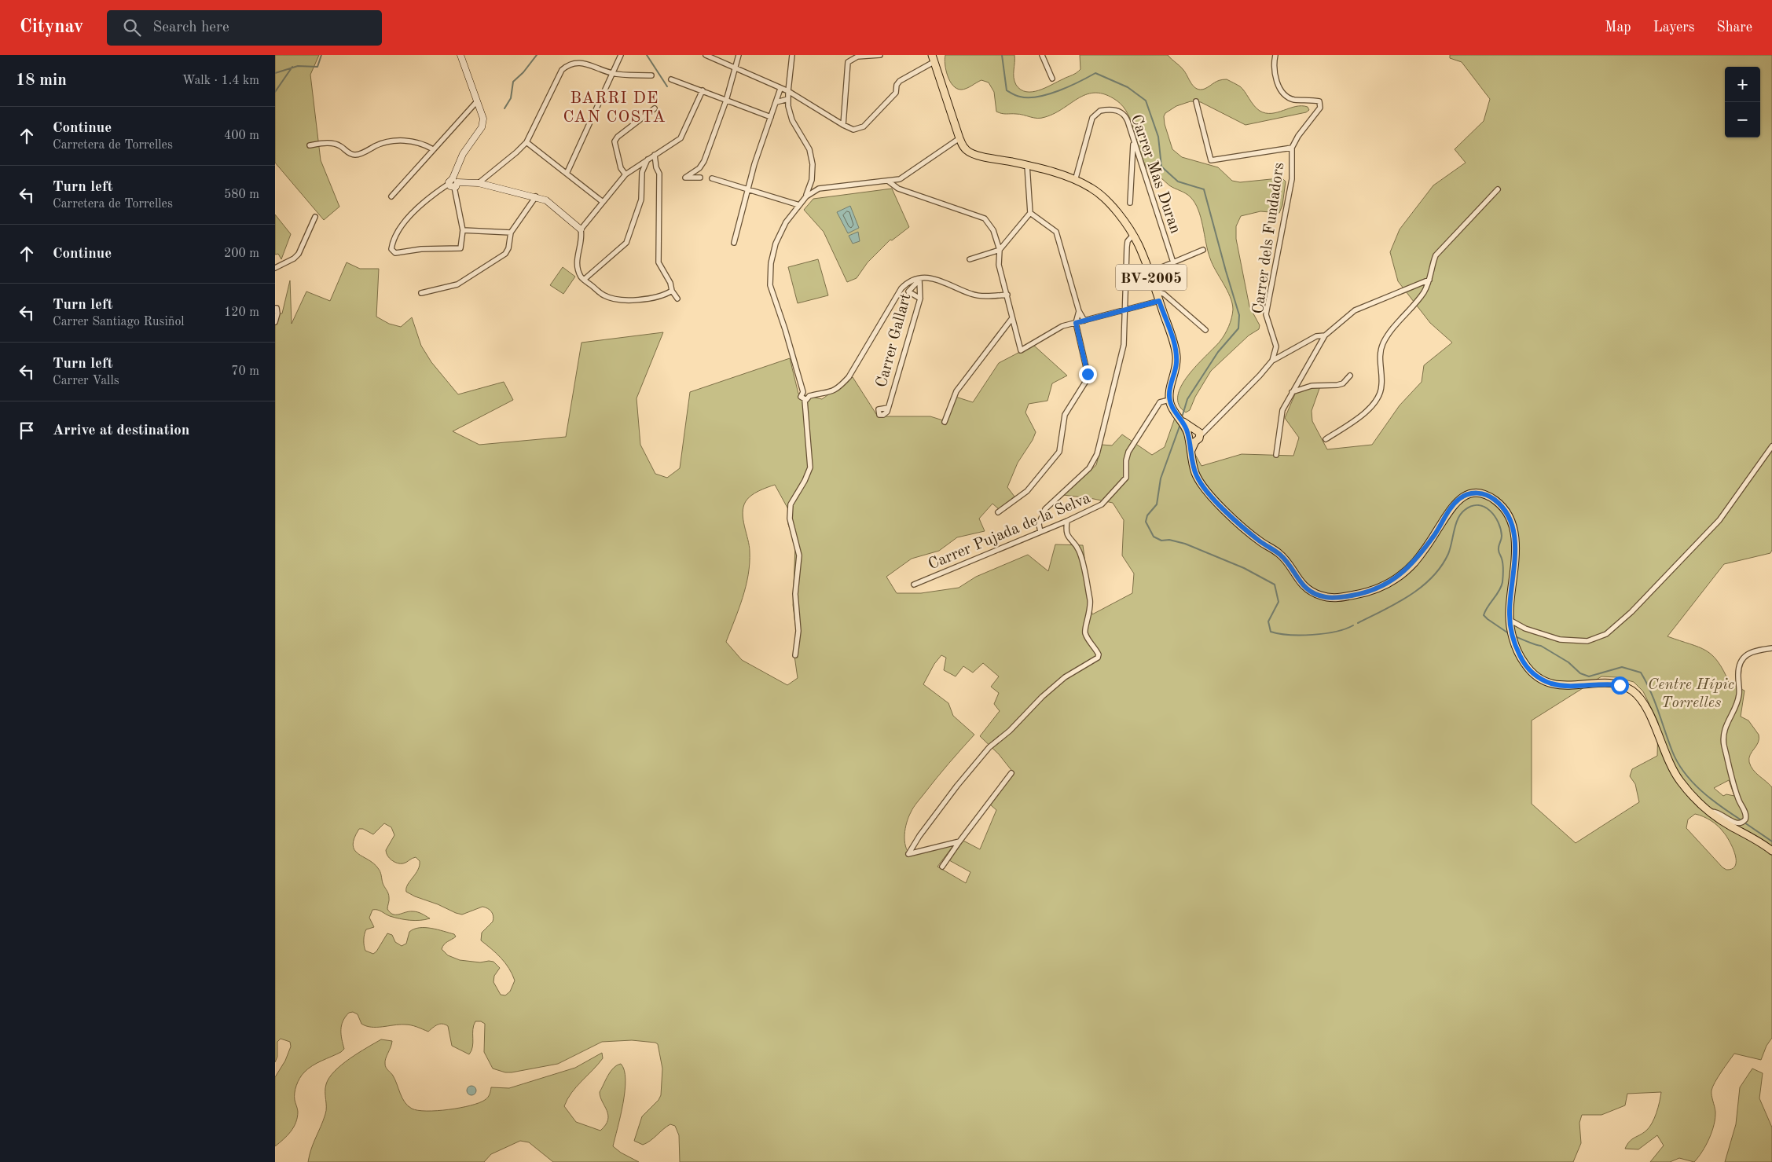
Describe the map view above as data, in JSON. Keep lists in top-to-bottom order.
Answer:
{
  "streets": {
    "main road": ["BV-2005"],
    "street": [
      "Carrer Mas Duran",
      "Carrer dels Fundadors",
      "Carrer Gallart",
      "Carrer Pujada de la Selva"
    ]
  },
  "crossings": [
    ["Carrer Mas Duran", "BV-2005"],
    ["BV-2005", "Carrer Pujada de la Selva"]
  ],
  "districts": ["BARRI DE CAN COSTA"],
  "parks": ["Centre Hípic Torrelles"],
  "page": {
    "header": "Citynav",
    "search": "Search here",
    "nav": ["Map", "Layers", "Share"],
    "heading": ["18 min", "Walk · 1.4 km"],
    "map_buttons": ["+", "−"],
    "list": [
      ["Continue", "Carretera de Torrelles", "400 m"],
      ["Turn left", "Carretera de Torrelles", "580 m"],
      ["Continue", "200 m"],
      ["Turn left", "Carrer Santiago Rusiñol", "120 m"],
      ["Turn left", "Carrer Valls", "70 m"],
      "Arrive at destination"
    ]
  }
}
